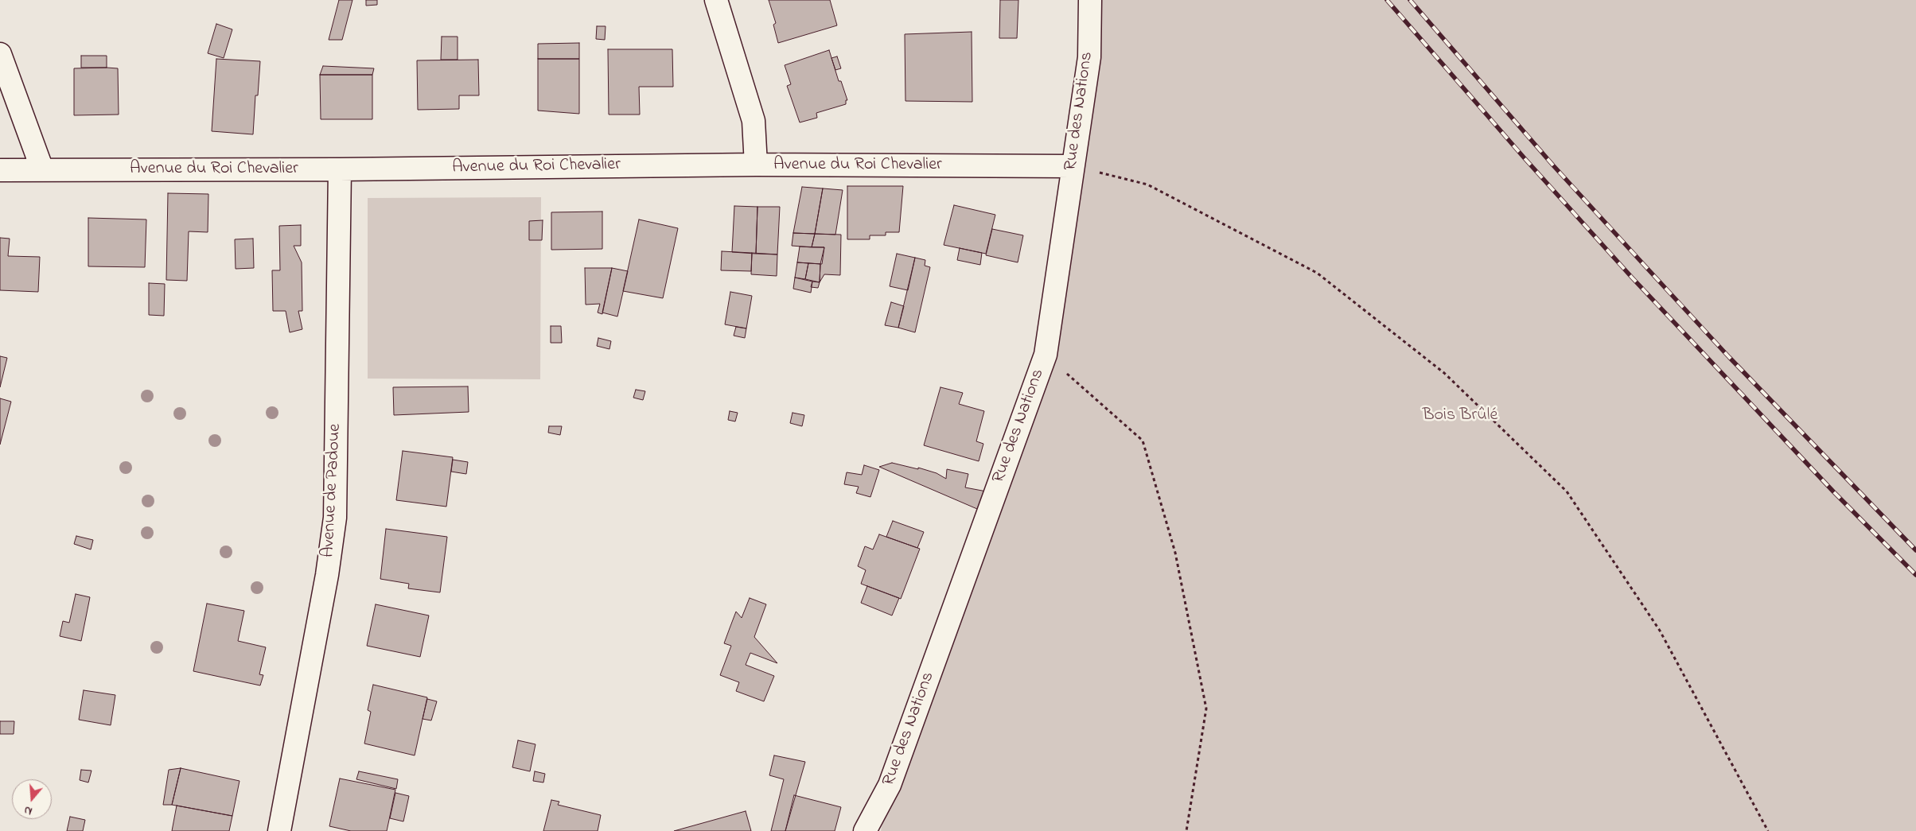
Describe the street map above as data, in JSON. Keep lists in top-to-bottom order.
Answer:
{
  "streets": {
    "street": ["Rue des Nations", "Avenue du Roi Chevalier", "Avenue de Padoue"]
  },
  "crossings": [
    ["Rue des Nations", "Avenue du Roi Chevalier"],
    ["Avenue du Roi Chevalier", "Avenue de Padoue"]
  ],
  "parks": ["Bois Brûlé"],
  "north": "bottom"
}
